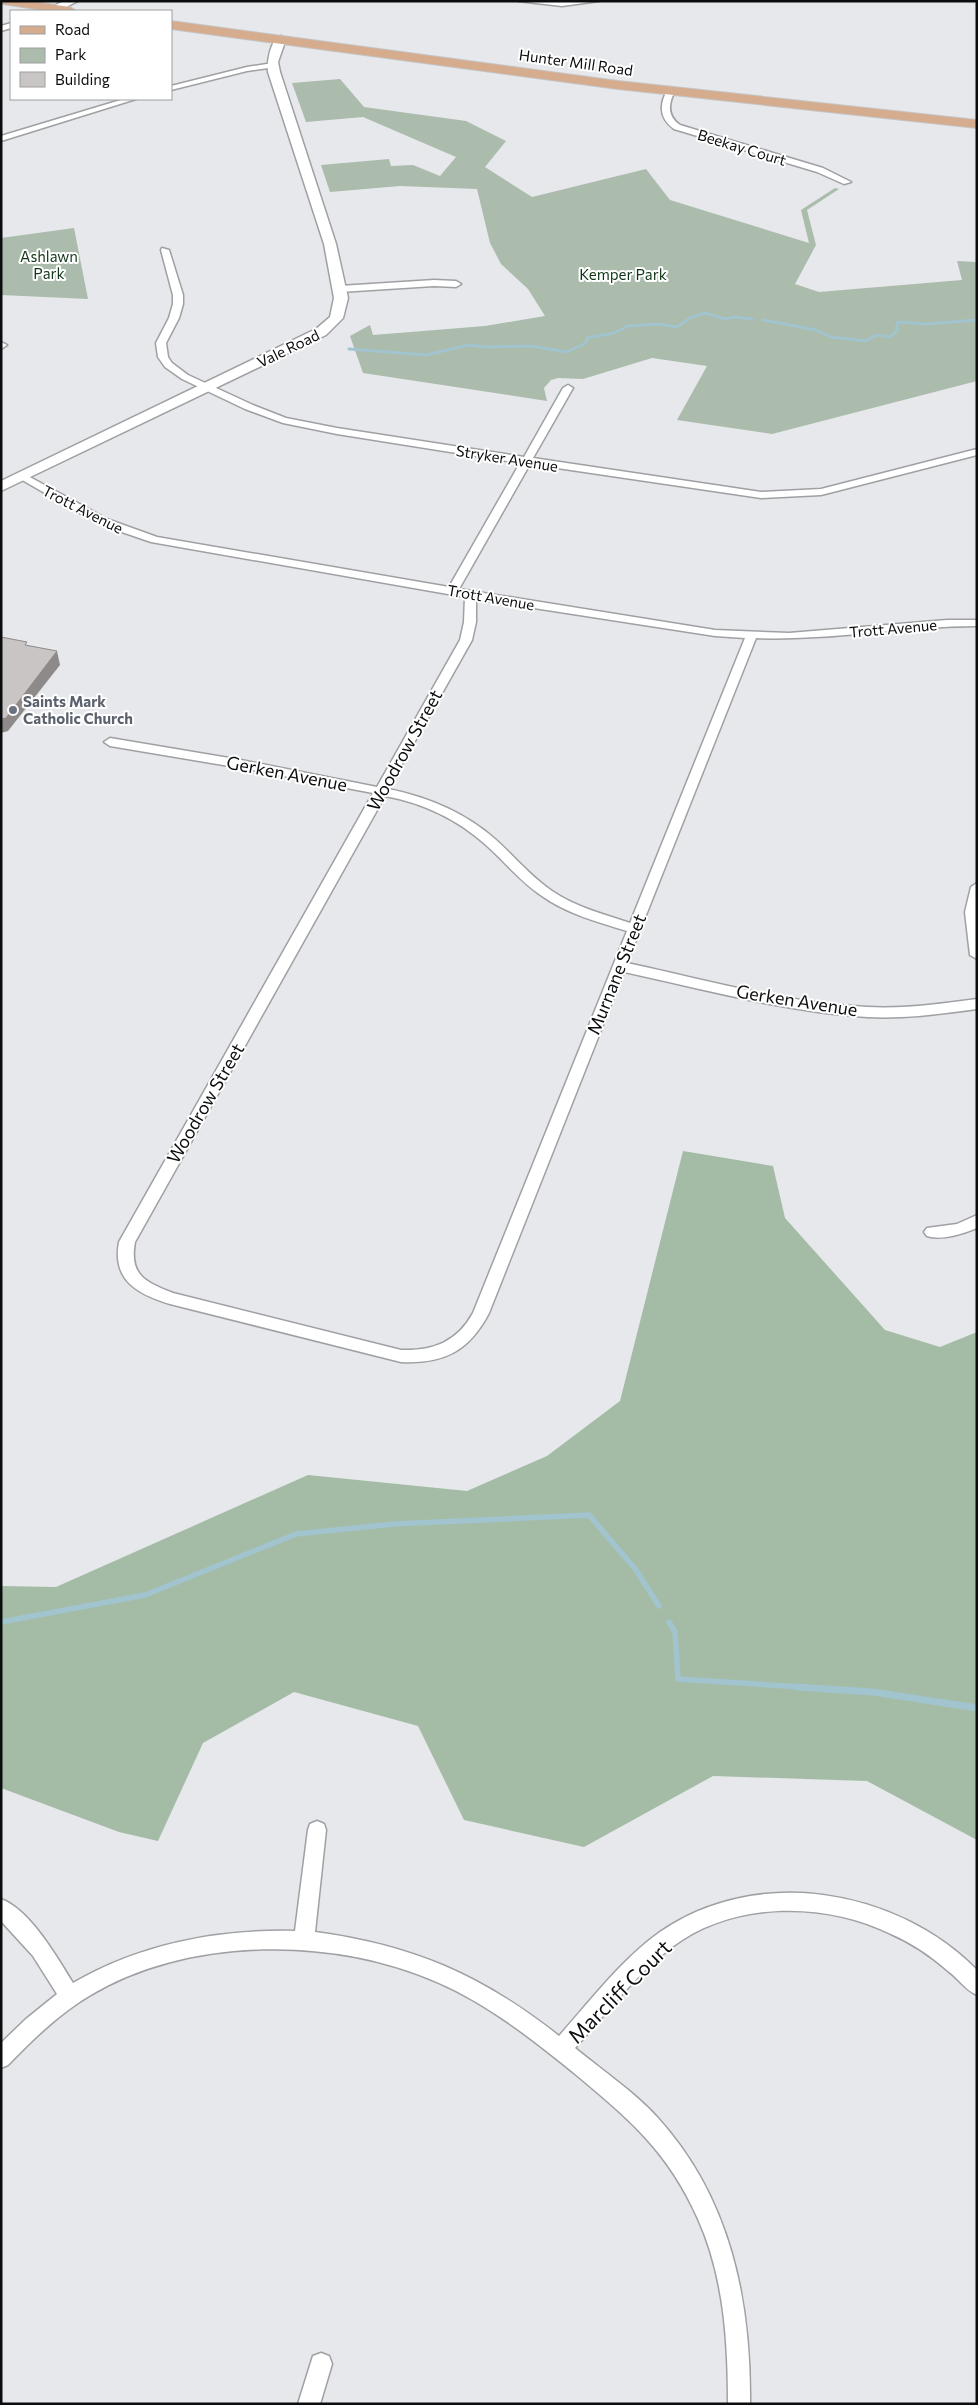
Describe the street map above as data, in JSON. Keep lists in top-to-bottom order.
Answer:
{
  "streets": {
    "main road": ["Hunter Mill Road", "Vale Road"],
    "street": [
      "Beekay Court",
      "Stryker Avenue",
      "Trott Avenue",
      "Woodrow Street",
      "Gerken Avenue",
      "Murnane Street",
      "Marcliff Court"
    ]
  },
  "crossings": [
    ["Hunter Mill Road", "Beekay Court"],
    ["Vale Road", "Stryker Avenue"],
    ["Vale Road", "Trott Avenue"],
    ["Trott Avenue", "Woodrow Street"],
    ["Trott Avenue", "Murnane Street"],
    ["Woodrow Street", "Gerken Avenue"],
    ["Woodrow Street", "Murnane Street"],
    ["Gerken Avenue", "Murnane Street"]
  ],
  "parks": ["Ashlawn Park", "Kemper Park"],
  "places": ["Saints Mark Catholic Church"],
  "legend": ["Road", "Park", "Building"]
}
